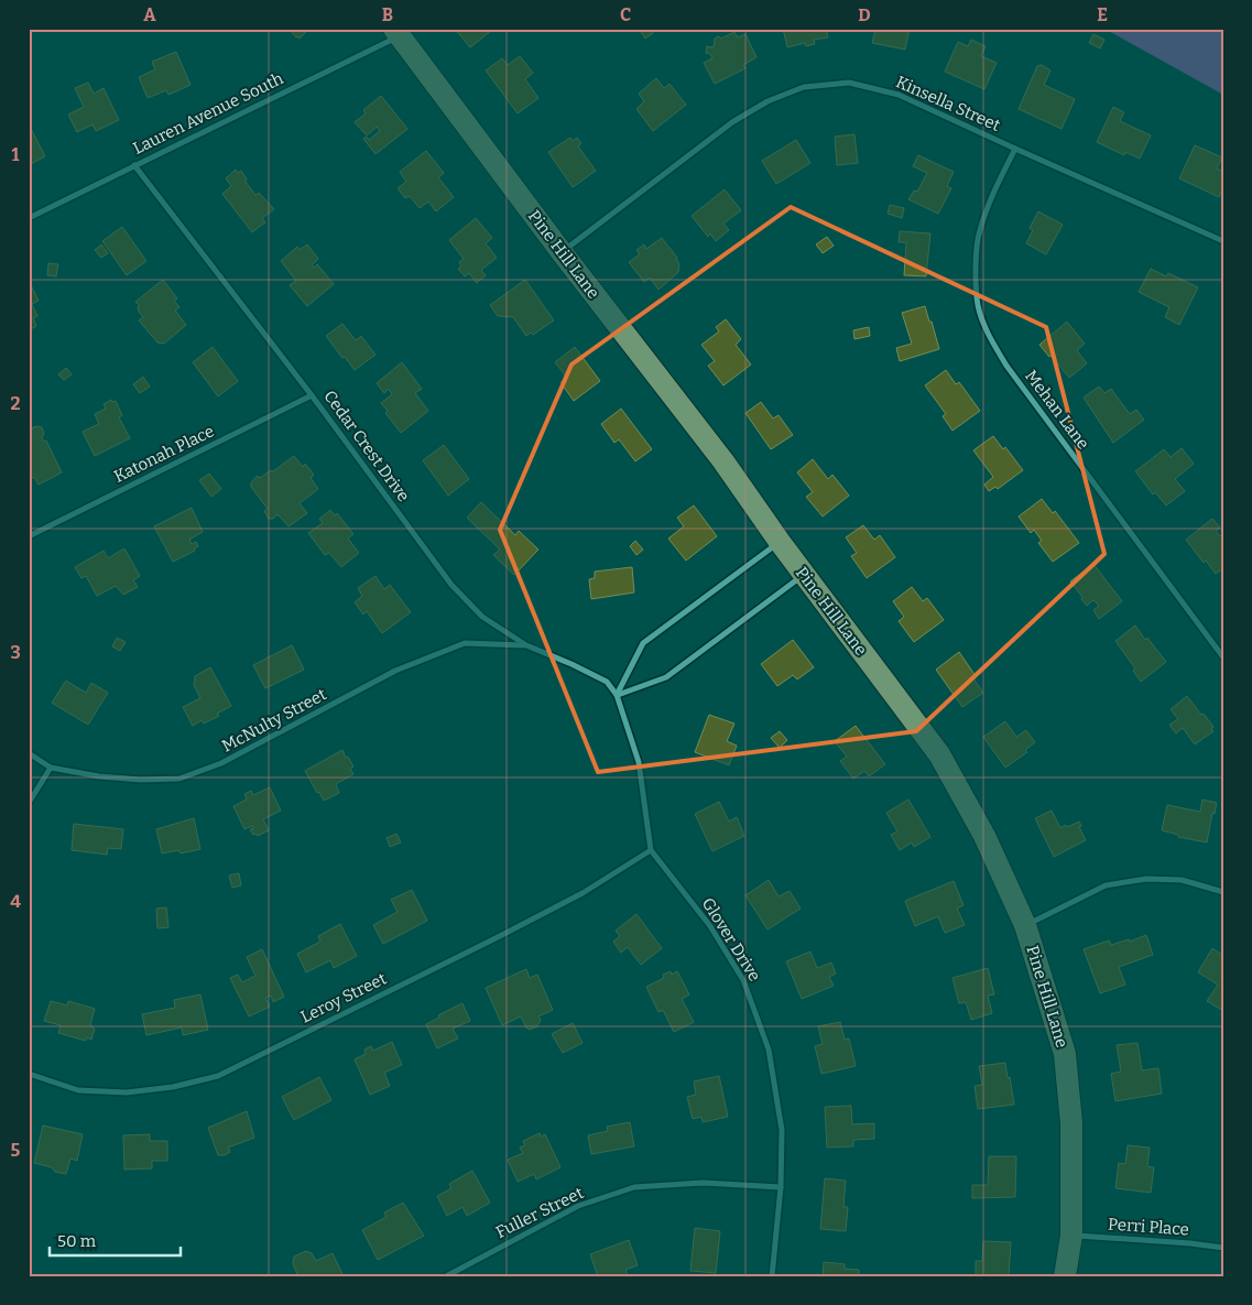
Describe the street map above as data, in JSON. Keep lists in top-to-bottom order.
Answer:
{
  "streets": {
    "street": [
      "Kinsella Street",
      "Lauren Avenue South",
      "Pine Hill Lane",
      "Mehan Lane",
      "Cedar Crest Drive",
      "Katonah Place",
      "McNulty Street",
      "Glover Drive",
      "Leroy Street",
      "Fuller Street",
      "Perri Place"
    ]
  },
  "crossings": [
    ["Kinsella Street", "Pine Hill Lane"],
    ["Kinsella Street", "Mehan Lane"],
    ["Lauren Avenue South", "Pine Hill Lane"],
    ["Lauren Avenue South", "Cedar Crest Drive"],
    ["Pine Hill Lane", "Perri Place"],
    ["Cedar Crest Drive", "Katonah Place"],
    ["Cedar Crest Drive", "McNulty Street"],
    ["Glover Drive", "Leroy Street"],
    ["Glover Drive", "Fuller Street"]
  ],
  "scale_bar": "50 m",
  "grid": {
    "columns": [
      "A",
      "B",
      "C",
      "D",
      "E"
    ],
    "rows": [
      "1",
      "2",
      "3",
      "4",
      "5"
    ]
  }
}
